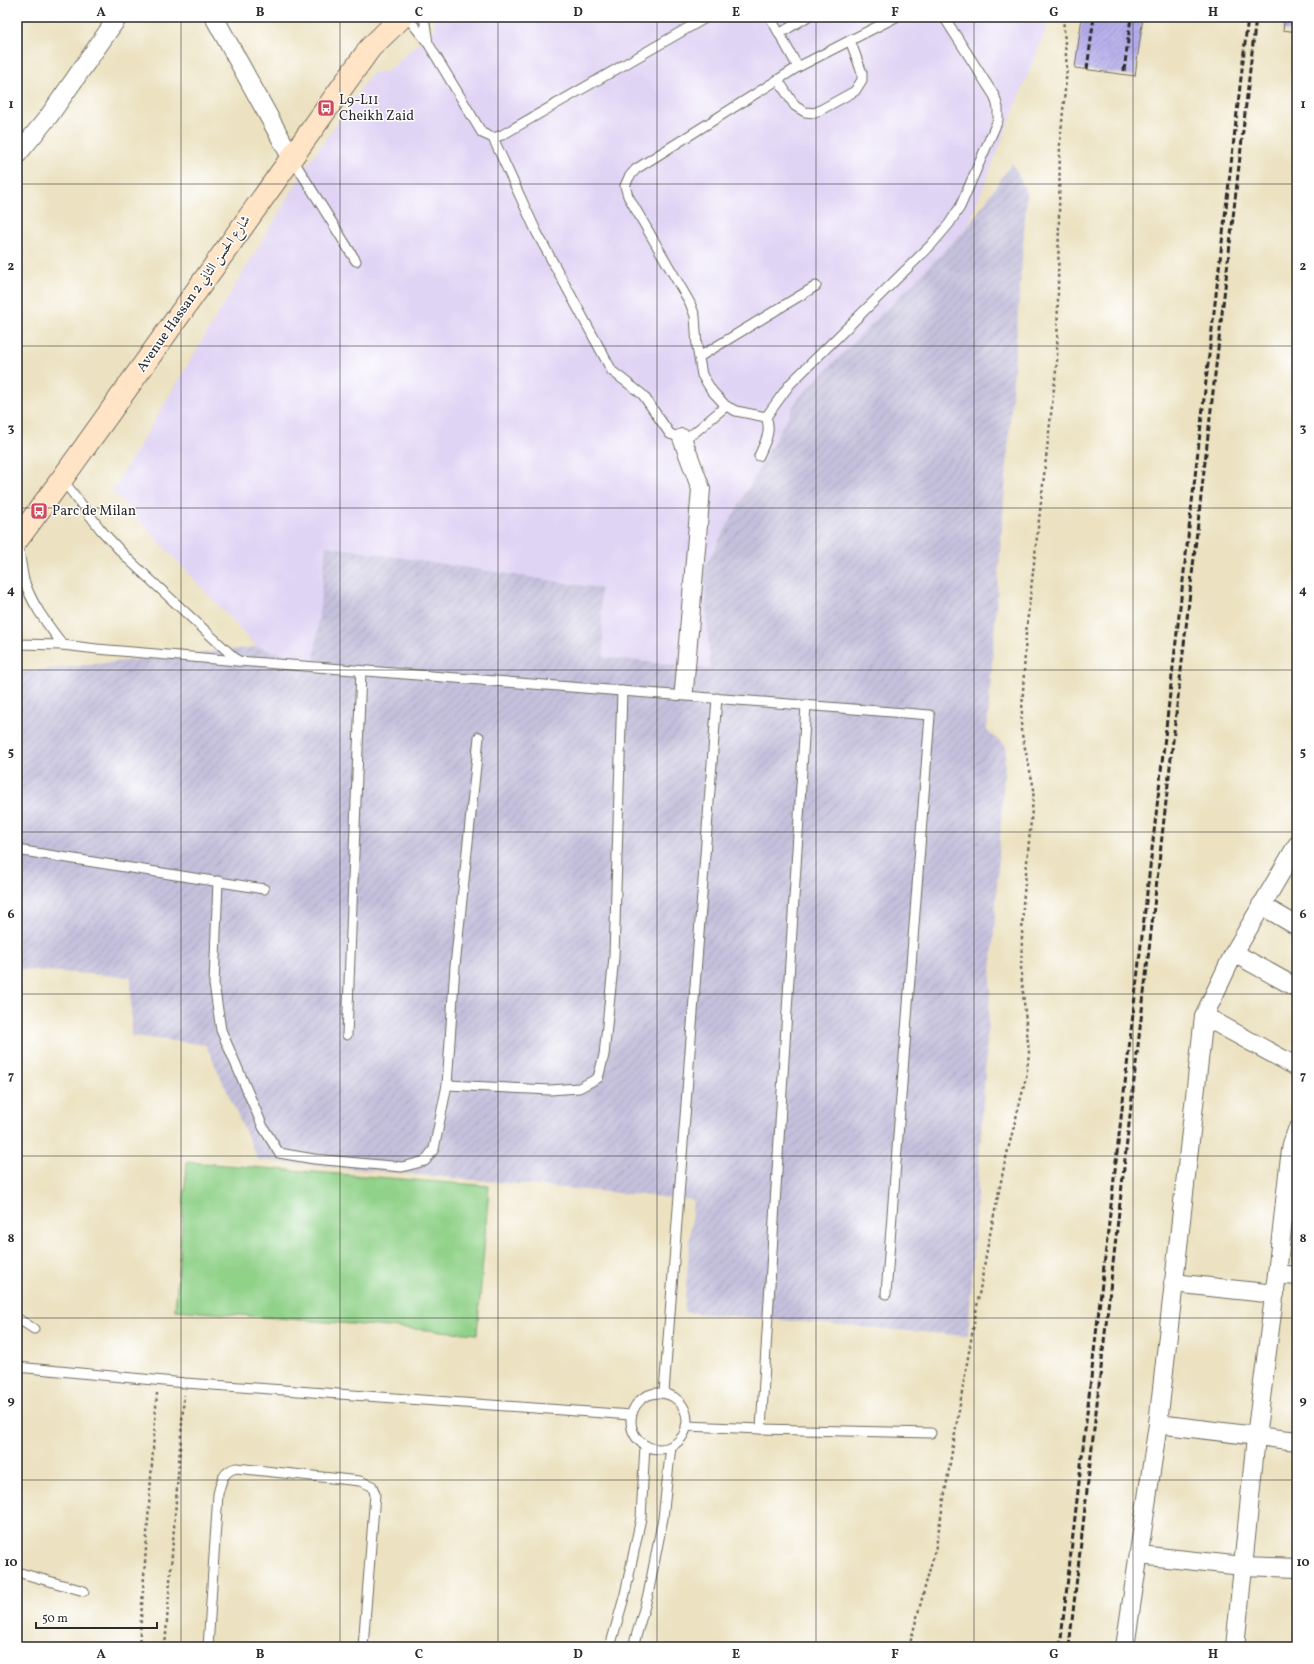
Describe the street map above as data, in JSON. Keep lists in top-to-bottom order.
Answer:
{
  "streets": {
    "main road": ["Avenue Hassan 2 شارع الحسن الثاني"]
  },
  "places": {
    "bus stop": ["L9-L11 Cheikh Zaid", "Parc de Milan"]
  },
  "scale_bar": "50 m",
  "grid": {
    "columns": [
      "A",
      "B",
      "C",
      "D",
      "E",
      "F",
      "G",
      "H"
    ],
    "rows": [
      "1",
      "2",
      "3",
      "4",
      "5",
      "6",
      "7",
      "8",
      "9",
      "10"
    ]
  }
}
